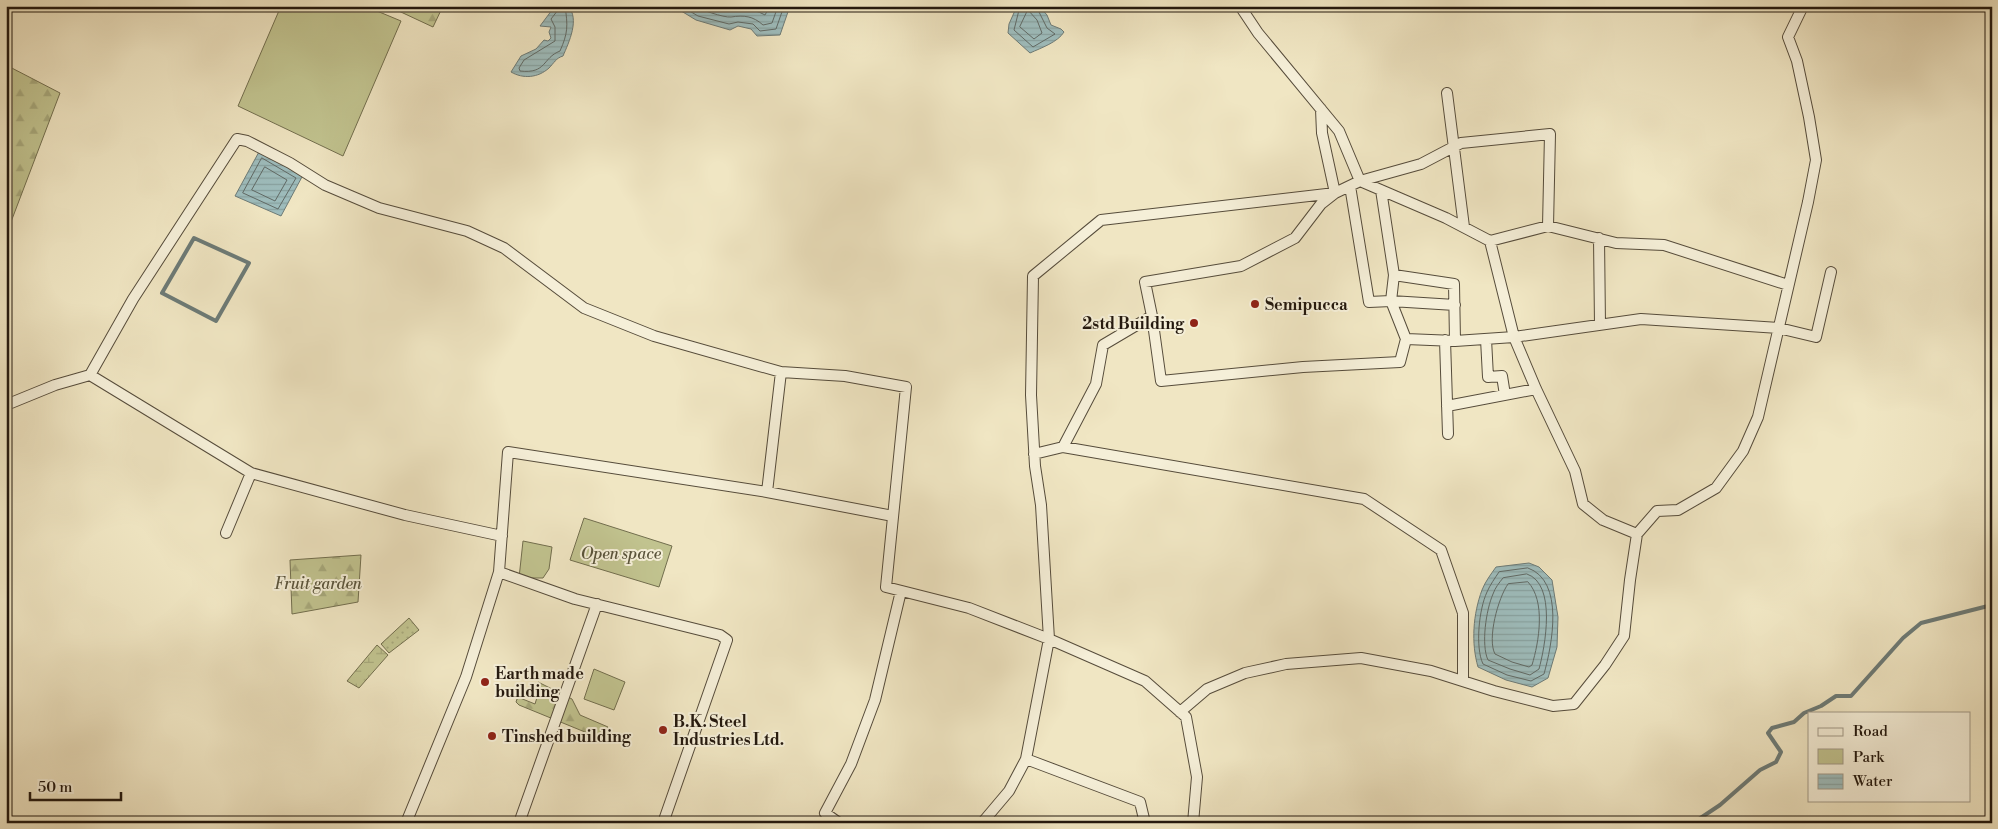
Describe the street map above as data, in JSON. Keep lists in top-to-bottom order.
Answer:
{
  "parks": ["Open space", "Fruit garden"],
  "places": [
    "Semipucca",
    "2std Building",
    "Earth made building",
    "B.K. Steel Industries Ltd.",
    "Tinshed building"
  ],
  "legend": ["Road", "Park", "Water"],
  "scale_bar": "50 m"
}
